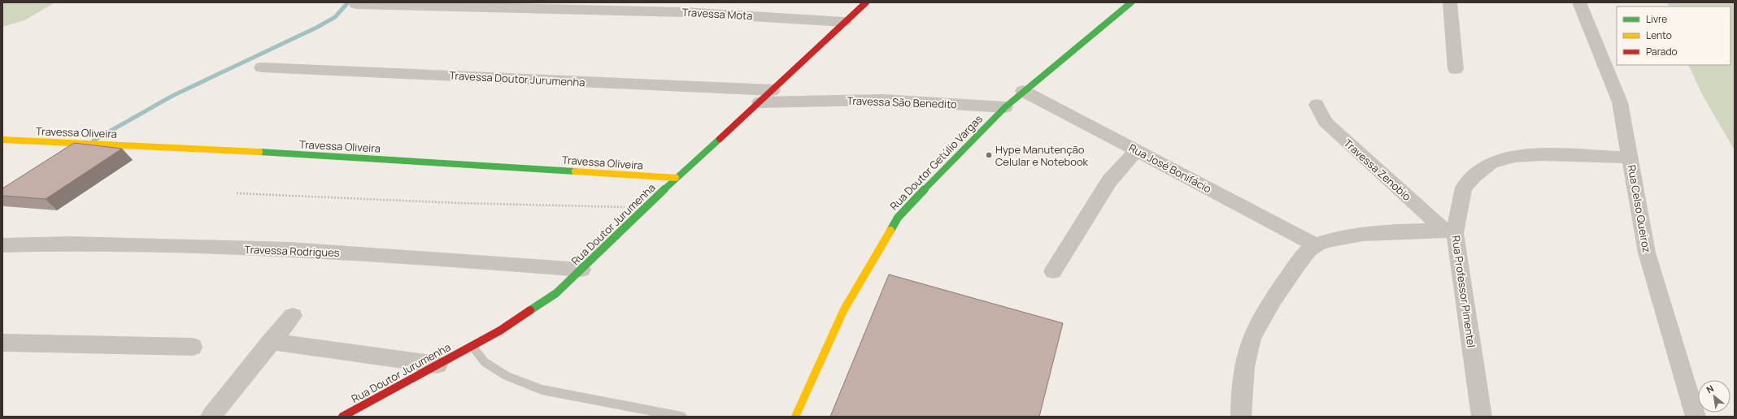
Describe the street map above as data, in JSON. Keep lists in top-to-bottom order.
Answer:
{
  "streets": {
    "main road": ["Travessa Oliveira", "Rua Doutor Getúlio Vargas", "Rua Doutor Jurumenha"],
    "street": [
      "Travessa Mota",
      "Travessa Doutor Jurumenha",
      "Travessa São Benedito",
      "Rua José Bonifácio",
      "Travessa Zenobio",
      "Rua Celso Queiroz",
      "Travessa Rodrigues",
      "Rua Professor Pimentel"
    ]
  },
  "crossings": [
    ["Travessa Mota", "Rua Doutor Jurumenha"],
    ["Travessa Doutor Jurumenha", "Rua Doutor Jurumenha"],
    ["Travessa São Benedito", "Rua Doutor Getúlio Vargas"],
    ["Travessa São Benedito", "Rua Doutor Jurumenha"],
    ["Travessa Oliveira", "Rua Doutor Jurumenha"],
    ["Rua Doutor Getúlio Vargas", "Rua José Bonifácio"],
    ["Travessa Zenobio", "Rua Professor Pimentel"],
    ["Rua Celso Queiroz", "Rua Professor Pimentel"],
    ["Rua Doutor Jurumenha", "Travessa Rodrigues"]
  ],
  "places": ["Hype Manutenção Celular e Notebook"],
  "legend": ["Livre", "Lento", "Parado"],
  "north": "top left"
}
